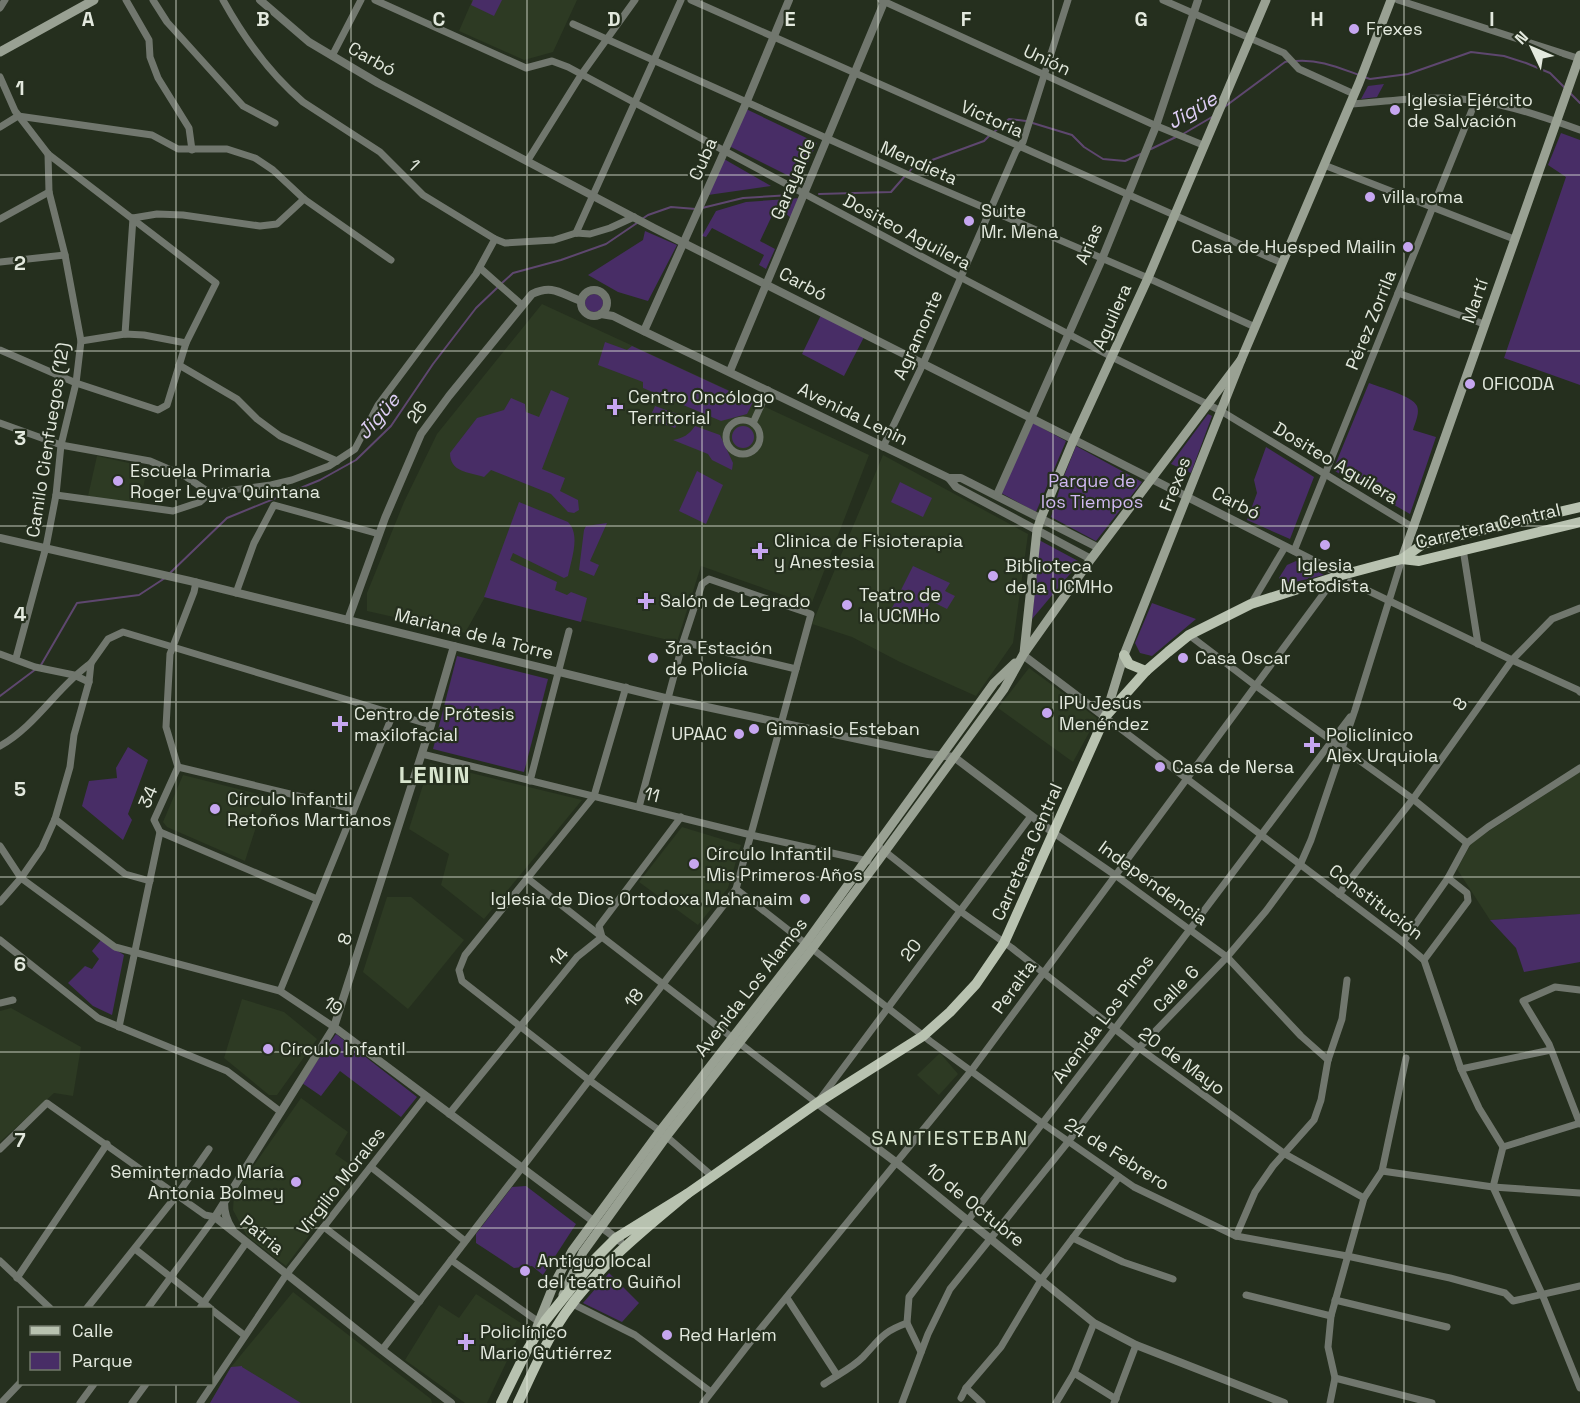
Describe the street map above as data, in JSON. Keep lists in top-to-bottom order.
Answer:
{
  "streets": {
    "main road": [
      "Martí",
      "Aguilera",
      "Frexes",
      "Carretera Central",
      "Avenida Los Álamos"
    ],
    "street": [
      "Carbó",
      "Unión",
      "Victoria",
      "Cuba",
      "Mendieta",
      "1",
      "Garayalde",
      "Dositeo Aguilera",
      "Arias",
      "Pérez Zorrila",
      "Agramonte",
      "26",
      "Avenida Lenin",
      "Camilo Cienfuegos (12)",
      "Mariana de la Torre",
      "8",
      "11",
      "34",
      "Independencia",
      "Constitución",
      "20",
      "14",
      "Peralta",
      "Calle 6",
      "18",
      "19",
      "Avenida Los Pinos",
      "20 de Mayo",
      "24 de Febrero",
      "Virgilio Morales",
      "10 de Octubre",
      "Patria"
    ]
  },
  "crossings": [
    ["Carbó", "Cuba"],
    ["Carbó", "1"],
    ["Carbó", "Garayalde"],
    ["Carbó", "Arias"],
    ["Carbó", "Aguilera"],
    ["Carbó", "Pérez Zorrila"],
    ["Carbó", "Agramonte"],
    ["Carbó", "Frexes"],
    ["Carbó", "Carretera Central"],
    ["Carbó", "8"],
    ["Carbó", "Avenida Los Álamos"],
    ["Carbó", "Calle 6"],
    ["Unión", "Garayalde"],
    ["Unión", "Arias"],
    ["Unión", "Aguilera"],
    ["Unión", "Agramonte"],
    ["Victoria", "Cuba"],
    ["Victoria", "Garayalde"],
    ["Victoria", "Arias"],
    ["Victoria", "Aguilera"],
    ["Victoria", "Agramonte"],
    ["Victoria", "Frexes"],
    ["Cuba", "Mendieta"],
    ["Cuba", "Dositeo Aguilera"],
    ["Cuba", "Avenida Lenin"],
    ["Mendieta", "Garayalde"],
    ["Mendieta", "Arias"],
    ["Mendieta", "Aguilera"],
    ["Mendieta", "Agramonte"],
    ["Mendieta", "Frexes"],
    ["Garayalde", "Dositeo Aguilera"],
    ["Garayalde", "Avenida Lenin"],
    ["Dositeo Aguilera", "Arias"],
    ["Dositeo Aguilera", "Martí"],
    ["Dositeo Aguilera", "Aguilera"],
    ["Dositeo Aguilera", "Pérez Zorrila"],
    ["Dositeo Aguilera", "Agramonte"],
    ["Dositeo Aguilera", "Frexes"],
    ["Dositeo Aguilera", "Avenida Los Álamos"],
    ["Arias", "Avenida Lenin"],
    ["Martí", "Carretera Central"],
    ["Martí", "Calle 6"],
    ["Aguilera", "Avenida Lenin"],
    ["Aguilera", "Constitución"],
    ["Aguilera", "Avenida Los Álamos"],
    ["Pérez Zorrila", "Carretera Central"],
    ["Agramonte", "Avenida Lenin"],
    ["26", "Avenida Lenin"],
    ["26", "Mariana de la Torre"],
    ["Avenida Lenin", "Avenida Los Álamos"],
    ["Camilo Cienfuegos (12)", "Mariana de la Torre"],
    ["Frexes", "Carretera Central"],
    ["Frexes", "Constitución"],
    ["Frexes", "Avenida Los Álamos"],
    ["Carretera Central", "Independencia"],
    ["Carretera Central", "Constitución"],
    ["Carretera Central", "20"],
    ["Carretera Central", "Avenida Los Álamos"],
    ["Carretera Central", "Calle 6"],
    ["Carretera Central", "19"],
    ["Carretera Central", "20 de Mayo"],
    ["Carretera Central", "24 de Febrero"],
    ["Carretera Central", "10 de Octubre"],
    ["Mariana de la Torre", "8"],
    ["Mariana de la Torre", "Avenida Los Álamos"],
    ["Mariana de la Torre", "18"],
    ["8", "11"],
    ["8", "Constitución"],
    ["8", "19"],
    ["8", "Patria"],
    ["11", "Avenida Los Álamos"],
    ["11", "18"],
    ["34", "19"],
    ["Independencia", "20"],
    ["Independencia", "Avenida Los Álamos"],
    ["Independencia", "Peralta"],
    ["Independencia", "Calle 6"],
    ["Independencia", "Avenida Los Pinos"],
    ["Constitución", "Avenida Los Álamos"],
    ["Constitución", "Peralta"],
    ["Constitución", "Calle 6"],
    ["Constitución", "Avenida Los Pinos"],
    ["20", "20 de Mayo"],
    ["20", "24 de Febrero"],
    ["20", "10 de Octubre"],
    ["14", "19"],
    ["14", "10 de Octubre"],
    ["Avenida Los Álamos", "19"],
    ["Avenida Los Álamos", "20 de Mayo"],
    ["Avenida Los Álamos", "24 de Febrero"],
    ["Avenida Los Álamos", "10 de Octubre"],
    ["Peralta", "20 de Mayo"],
    ["Peralta", "24 de Febrero"],
    ["Peralta", "10 de Octubre"],
    ["Calle 6", "Avenida Los Pinos"],
    ["Calle 6", "20 de Mayo"],
    ["Calle 6", "24 de Febrero"],
    ["Calle 6", "10 de Octubre"],
    ["18", "19"],
    ["18", "24 de Febrero"],
    ["18", "10 de Octubre"],
    ["18", "Patria"],
    ["19", "Virgilio Morales"],
    ["Avenida Los Pinos", "20 de Mayo"],
    ["Avenida Los Pinos", "24 de Febrero"],
    ["Avenida Los Pinos", "10 de Octubre"],
    ["Virgilio Morales", "Patria"]
  ],
  "districts": ["LENIN", "SANTIESTEBAN"],
  "water": ["Jigüe"],
  "parks": ["Parque de los Tiempos"],
  "places": {
    "other": [
      "Frexes",
      "Iglesia Ejército de Salvación",
      "villa roma",
      "Suite Mr. Mena",
      "Casa de Huesped Mailin",
      "OFICODA",
      "Escuela Primaria Roger Leyva Quintana",
      "Iglesia Metodista",
      "Biblioteca de la UCMHo",
      "Teatro de la UCMHo",
      "3ra Estación de Policía",
      "Casa Oscar",
      "IPU Jesús Menéndez",
      "Gimnasio Esteban",
      "UPAAC",
      "Casa de Nersa",
      "Círculo Infantil Retoños Martianos",
      "Círculo Infantil Mis Primeros Años",
      "Iglesia de Dios Ortodoxa Mahanaim",
      "Círculo Infantil",
      "Seminternado María Antonia Bolmey",
      "Antiguo local del teatro Guiñol",
      "Red Harlem"
    ],
    "health": [
      "Centro Oncólogo Territorial",
      "Clinica de Fisioterapia y Anestesia",
      "Salón de Legrado",
      "Centro de Prótesis maxilofacial",
      "Policlínico Alex Urquiola",
      "Policlínico Mario Gutiérrez"
    ]
  },
  "legend": ["Calle", "Parque"],
  "north": "top left",
  "grid": {
    "columns": [
      "A",
      "B",
      "C",
      "D",
      "E",
      "F",
      "G",
      "H",
      "I"
    ],
    "rows": [
      "1",
      "2",
      "3",
      "4",
      "5",
      "6",
      "7"
    ]
  }
}
